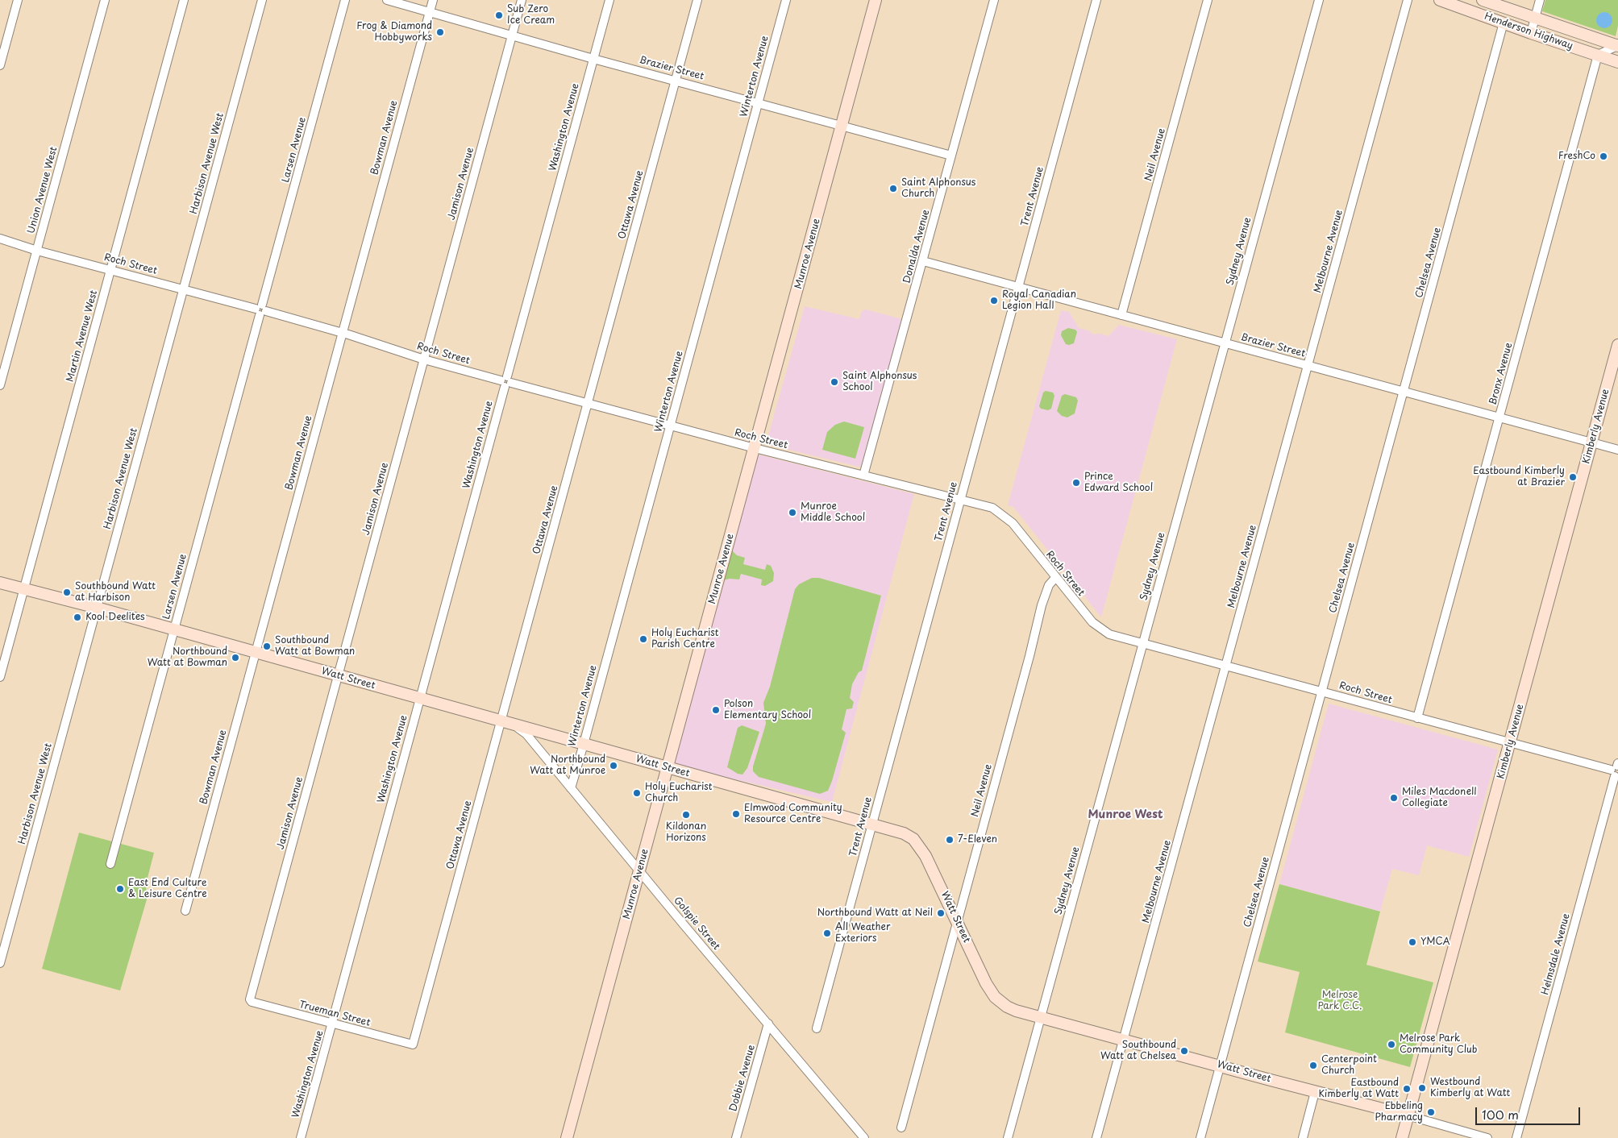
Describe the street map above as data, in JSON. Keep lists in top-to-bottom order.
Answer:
{
  "streets": {
    "street": [
      "Henderson Highway",
      "Brazier Street",
      "Winterton Avenue",
      "Washington Avenue",
      "Bowman Avenue",
      "Larsen Avenue",
      "Neil Avenue",
      "Harbison Avenue West",
      "Jamison Avenue",
      "Union Avenue West",
      "Trent Avenue",
      "Ottawa Avenue",
      "Donalda Avenue",
      "Sydney Avenue",
      "Melbourne Avenue",
      "Munroe Avenue",
      "Chelsea Avenue",
      "Roch Street",
      "Martin Avenue West",
      "Bronx Avenue",
      "Kimberly Avenue",
      "Watt Street",
      "Golspie Street",
      "Helmsdale Avenue",
      "Trueman Street",
      "Dobbie Avenue"
    ]
  },
  "crossings": [
    ["Henderson Highway", "Chelsea Avenue"],
    ["Henderson Highway", "Bronx Avenue"],
    ["Brazier Street", "Winterton Avenue"],
    ["Brazier Street", "Washington Avenue"],
    ["Brazier Street", "Bowman Avenue"],
    ["Brazier Street", "Neil Avenue"],
    ["Brazier Street", "Jamison Avenue"],
    ["Brazier Street", "Trent Avenue"],
    ["Brazier Street", "Ottawa Avenue"],
    ["Brazier Street", "Donalda Avenue"],
    ["Brazier Street", "Sydney Avenue"],
    ["Brazier Street", "Melbourne Avenue"],
    ["Brazier Street", "Munroe Avenue"],
    ["Brazier Street", "Chelsea Avenue"],
    ["Brazier Street", "Bronx Avenue"],
    ["Brazier Street", "Kimberly Avenue"],
    ["Winterton Avenue", "Roch Street"],
    ["Winterton Avenue", "Watt Street"],
    ["Winterton Avenue", "Golspie Street"],
    ["Washington Avenue", "Roch Street"],
    ["Washington Avenue", "Watt Street"],
    ["Washington Avenue", "Trueman Street"],
    ["Bowman Avenue", "Roch Street"],
    ["Bowman Avenue", "Watt Street"],
    ["Larsen Avenue", "Roch Street"],
    ["Larsen Avenue", "Watt Street"],
    ["Neil Avenue", "Roch Street"],
    ["Neil Avenue", "Watt Street"],
    ["Harbison Avenue West", "Roch Street"],
    ["Harbison Avenue West", "Watt Street"],
    ["Jamison Avenue", "Roch Street"],
    ["Jamison Avenue", "Watt Street"],
    ["Jamison Avenue", "Trueman Street"],
    ["Union Avenue West", "Roch Street"],
    ["Trent Avenue", "Roch Street"],
    ["Trent Avenue", "Watt Street"],
    ["Ottawa Avenue", "Roch Street"],
    ["Ottawa Avenue", "Watt Street"],
    ["Ottawa Avenue", "Golspie Street"],
    ["Ottawa Avenue", "Trueman Street"],
    ["Donalda Avenue", "Roch Street"],
    ["Sydney Avenue", "Roch Street"],
    ["Sydney Avenue", "Watt Street"],
    ["Melbourne Avenue", "Roch Street"],
    ["Melbourne Avenue", "Watt Street"],
    ["Munroe Avenue", "Roch Street"],
    ["Munroe Avenue", "Watt Street"],
    ["Munroe Avenue", "Golspie Street"],
    ["Chelsea Avenue", "Roch Street"],
    ["Chelsea Avenue", "Watt Street"],
    ["Roch Street", "Martin Avenue West"],
    ["Roch Street", "Bronx Avenue"],
    ["Roch Street", "Kimberly Avenue"],
    ["Roch Street", "Helmsdale Avenue"],
    ["Martin Avenue West", "Watt Street"],
    ["Kimberly Avenue", "Watt Street"],
    ["Watt Street", "Golspie Street"],
    ["Golspie Street", "Dobbie Avenue"]
  ],
  "districts": ["Munroe West"],
  "parks": ["Melrose Park C.C."],
  "places": [
    "Sub Zero Ice Cream",
    "Frog & Diamond Hobbyworks",
    "FreshCo",
    "Saint Alphonsus Church",
    "Royal Canadian Legion Hall",
    "Saint Alphonsus School",
    "Eastbound Kimberly at Brazier",
    "Prince Edward School",
    "Munroe Middle School",
    "Southbound Watt at Harbison",
    "Kool Deelites",
    "Holy Eucharist Parish Centre",
    "Southbound Watt at Bowman",
    "Northbound Watt at Bowman",
    "Polson Elementary School",
    "Northbound Watt at Munroe",
    "Holy Eucharist Church",
    "Miles Macdonell Collegiate",
    "Elmwood Community Resource Centre",
    "Kildonan Horizons",
    "7-Eleven",
    "East End Culture & Leisure Centre",
    "Northbound Watt at Neil",
    "All Weather Exteriors",
    "YMCA",
    "Melrose Park Community Club",
    "Southbound Watt at Chelsea",
    "Centerpoint Church",
    "Westbound Kimberly at Watt",
    "Eastbound Kimberly at Watt",
    "Ebbeling Pharmacy"
  ],
  "scale_bar": "100 m"
}
